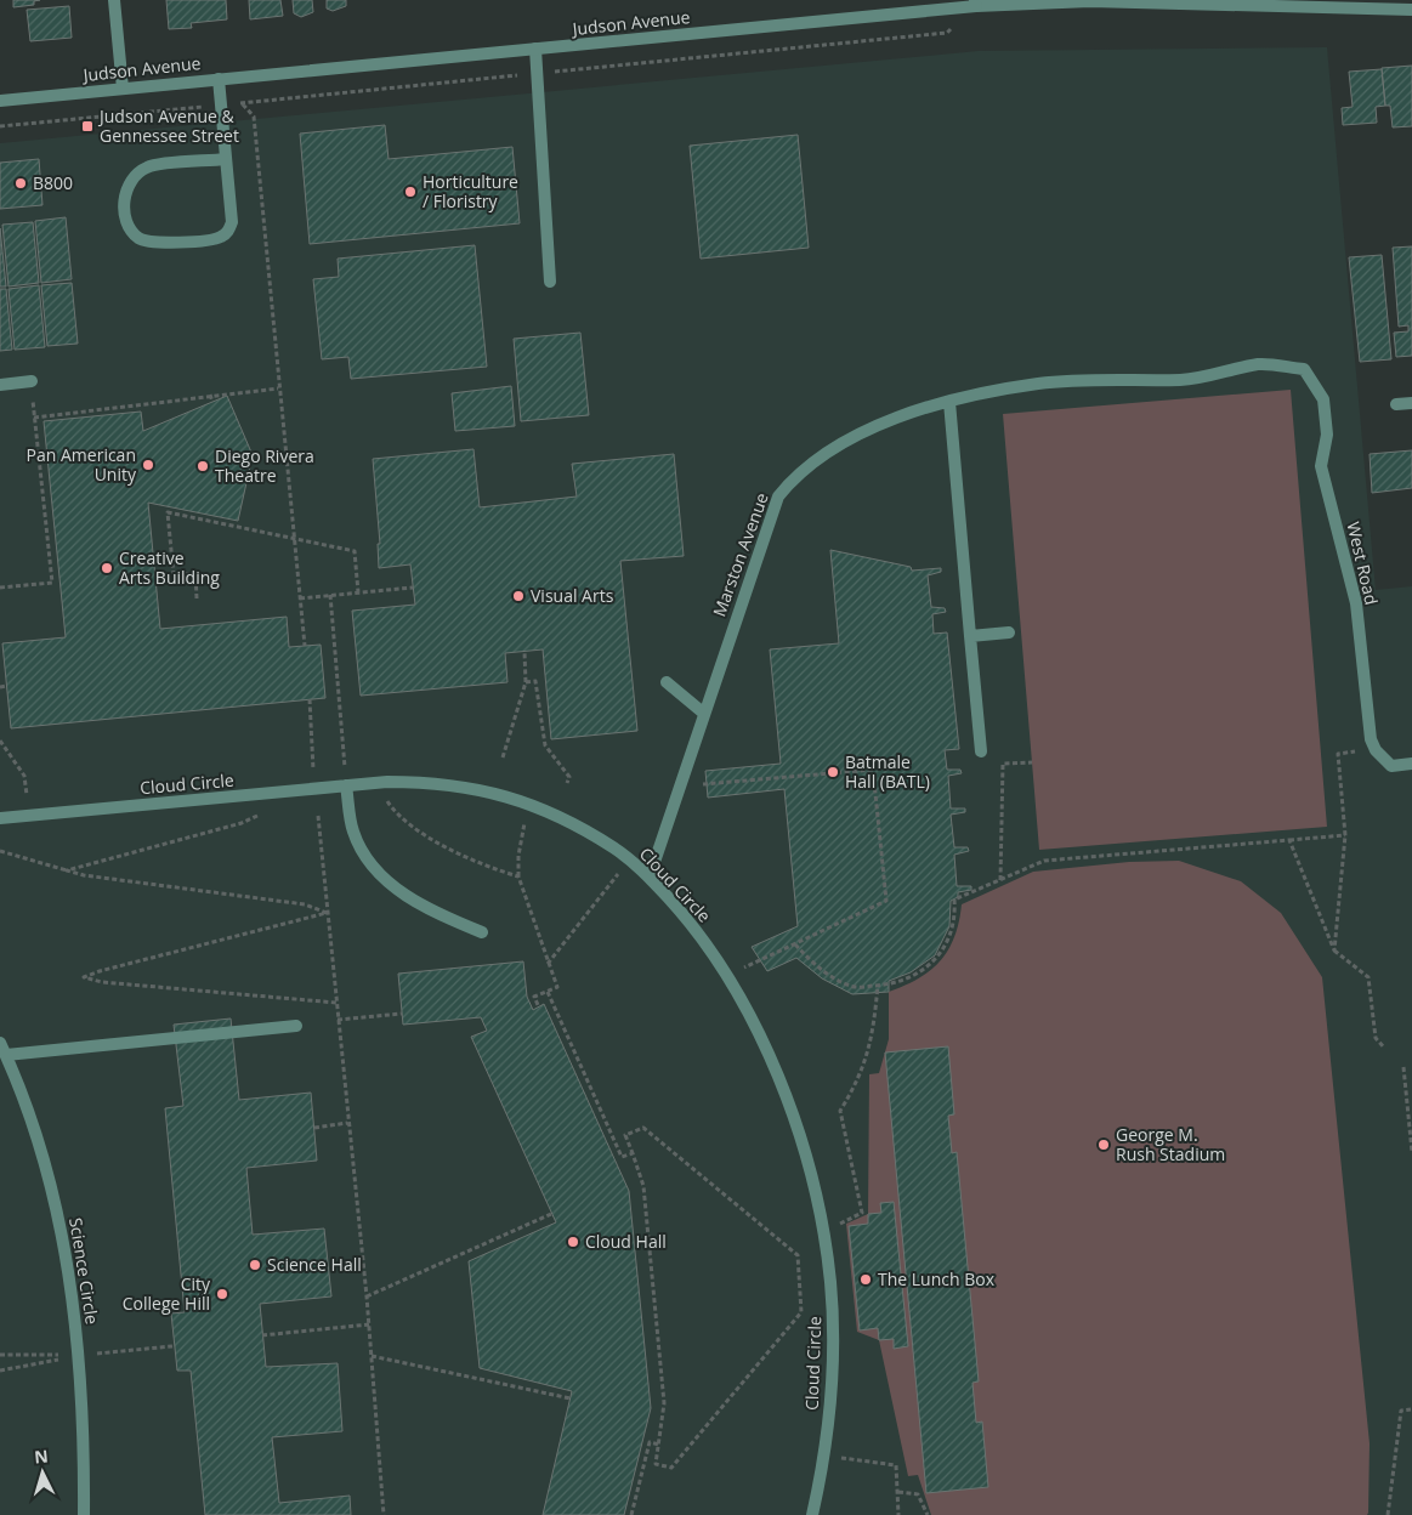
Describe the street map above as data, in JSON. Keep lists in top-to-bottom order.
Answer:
{
  "streets": {
    "street": [
      "Judson Avenue",
      "Marston Avenue",
      "West Road",
      "Cloud Circle",
      "Science Circle"
    ]
  },
  "crossings": [
    ["Marston Avenue", "West Road"],
    ["Marston Avenue", "Cloud Circle"]
  ],
  "places": {
    "transit": ["Judson Avenue & Gennessee Street"],
    "other": [
      "B800",
      "Horticulture / Floristry",
      "Pan American Unity",
      "Diego Rivera Theatre",
      "Creative Arts Building",
      "Visual Arts",
      "Batmale Hall (BATL)",
      "George M. Rush Stadium",
      "Cloud Hall",
      "Science Hall",
      "The Lunch Box",
      "City College Hill"
    ]
  },
  "north": "top"
}
